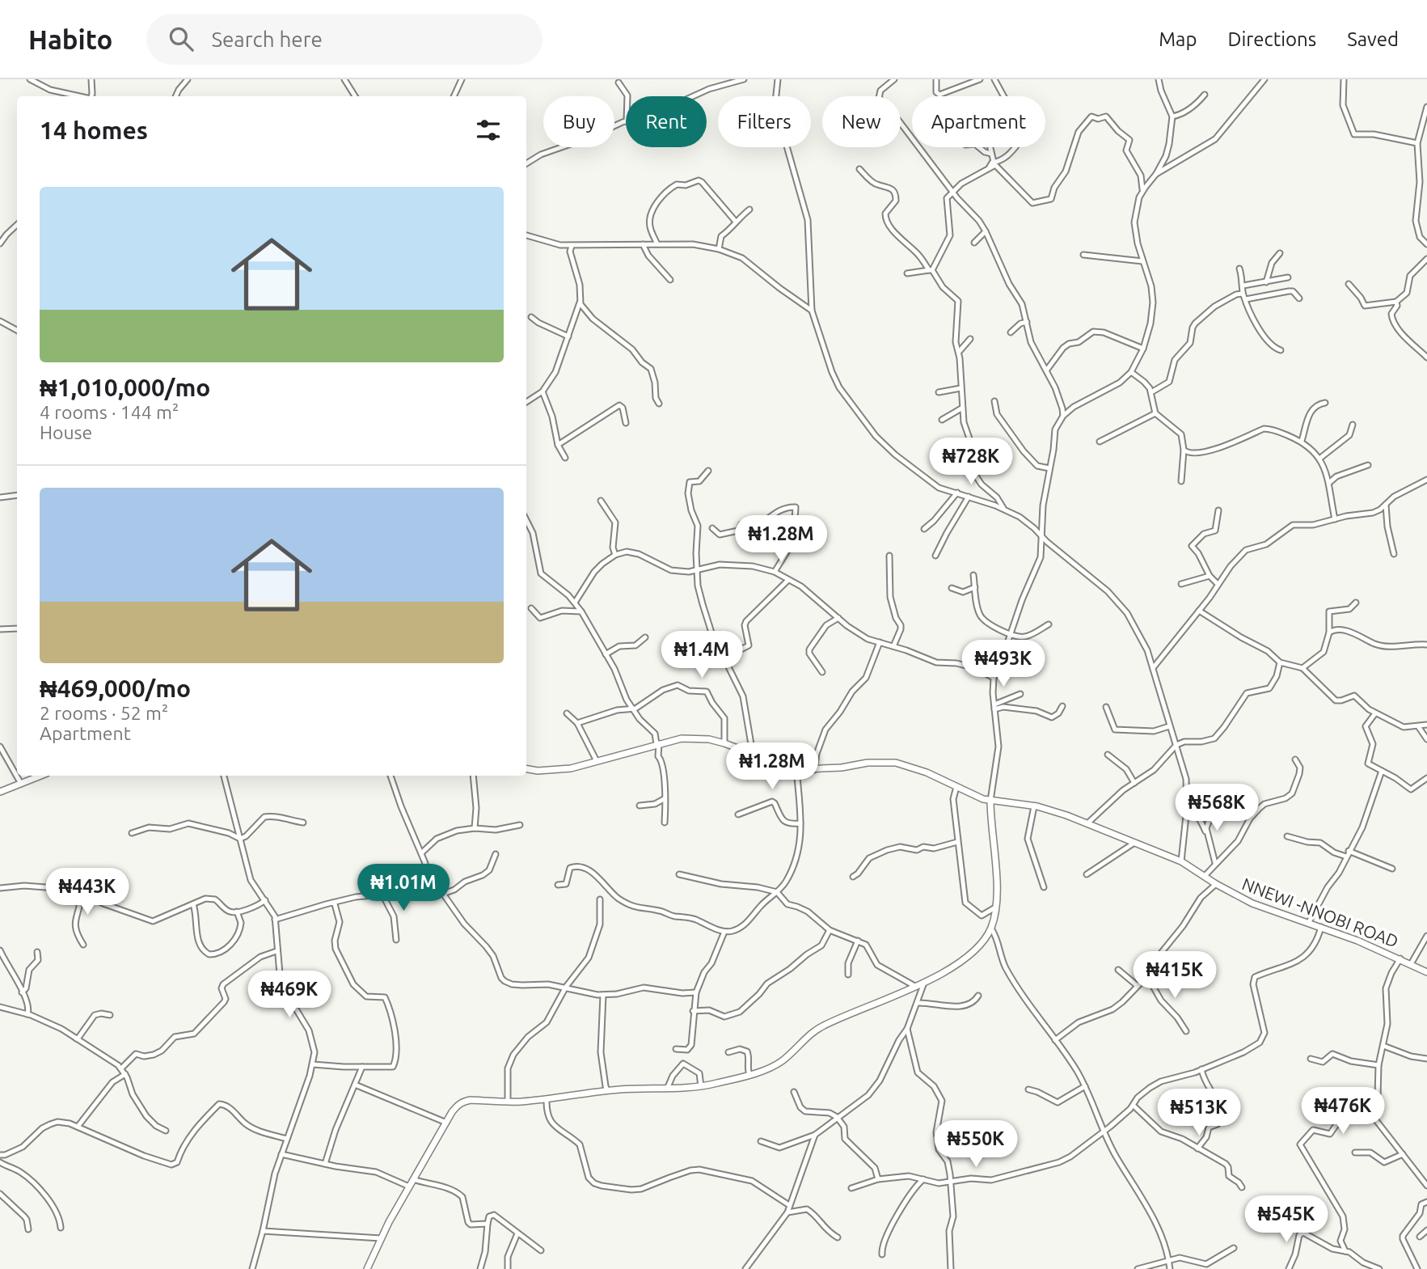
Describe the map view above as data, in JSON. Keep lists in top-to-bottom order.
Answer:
{
  "streets": {
    "main road": ["NNEWI -NNOBI ROAD"]
  },
  "page": {
    "header": "Habito",
    "search": "Search here",
    "nav": ["Map", "Directions", "Saved"],
    "chip": [
      "Buy",
      "Rent",
      "Filters",
      "New",
      "Apartment"
    ],
    "heading": "14 homes",
    "list": [
      {
        "name": "₦1,010,000/mo",
        "note": "4 rooms · 144 m² · House"
      },
      {
        "name": "₦469,000/mo",
        "note": "2 rooms · 52 m² · Apartment"
      }
    ],
    "price": [
      "₦728K",
      "₦1.28M",
      "₦1.4M",
      "₦493K",
      "₦1.28M",
      "₦568K",
      "₦1.01M",
      "₦443K",
      "₦415K",
      "₦469K",
      "₦476K",
      "₦513K",
      "₦550K",
      "₦545K"
    ]
  }
}
